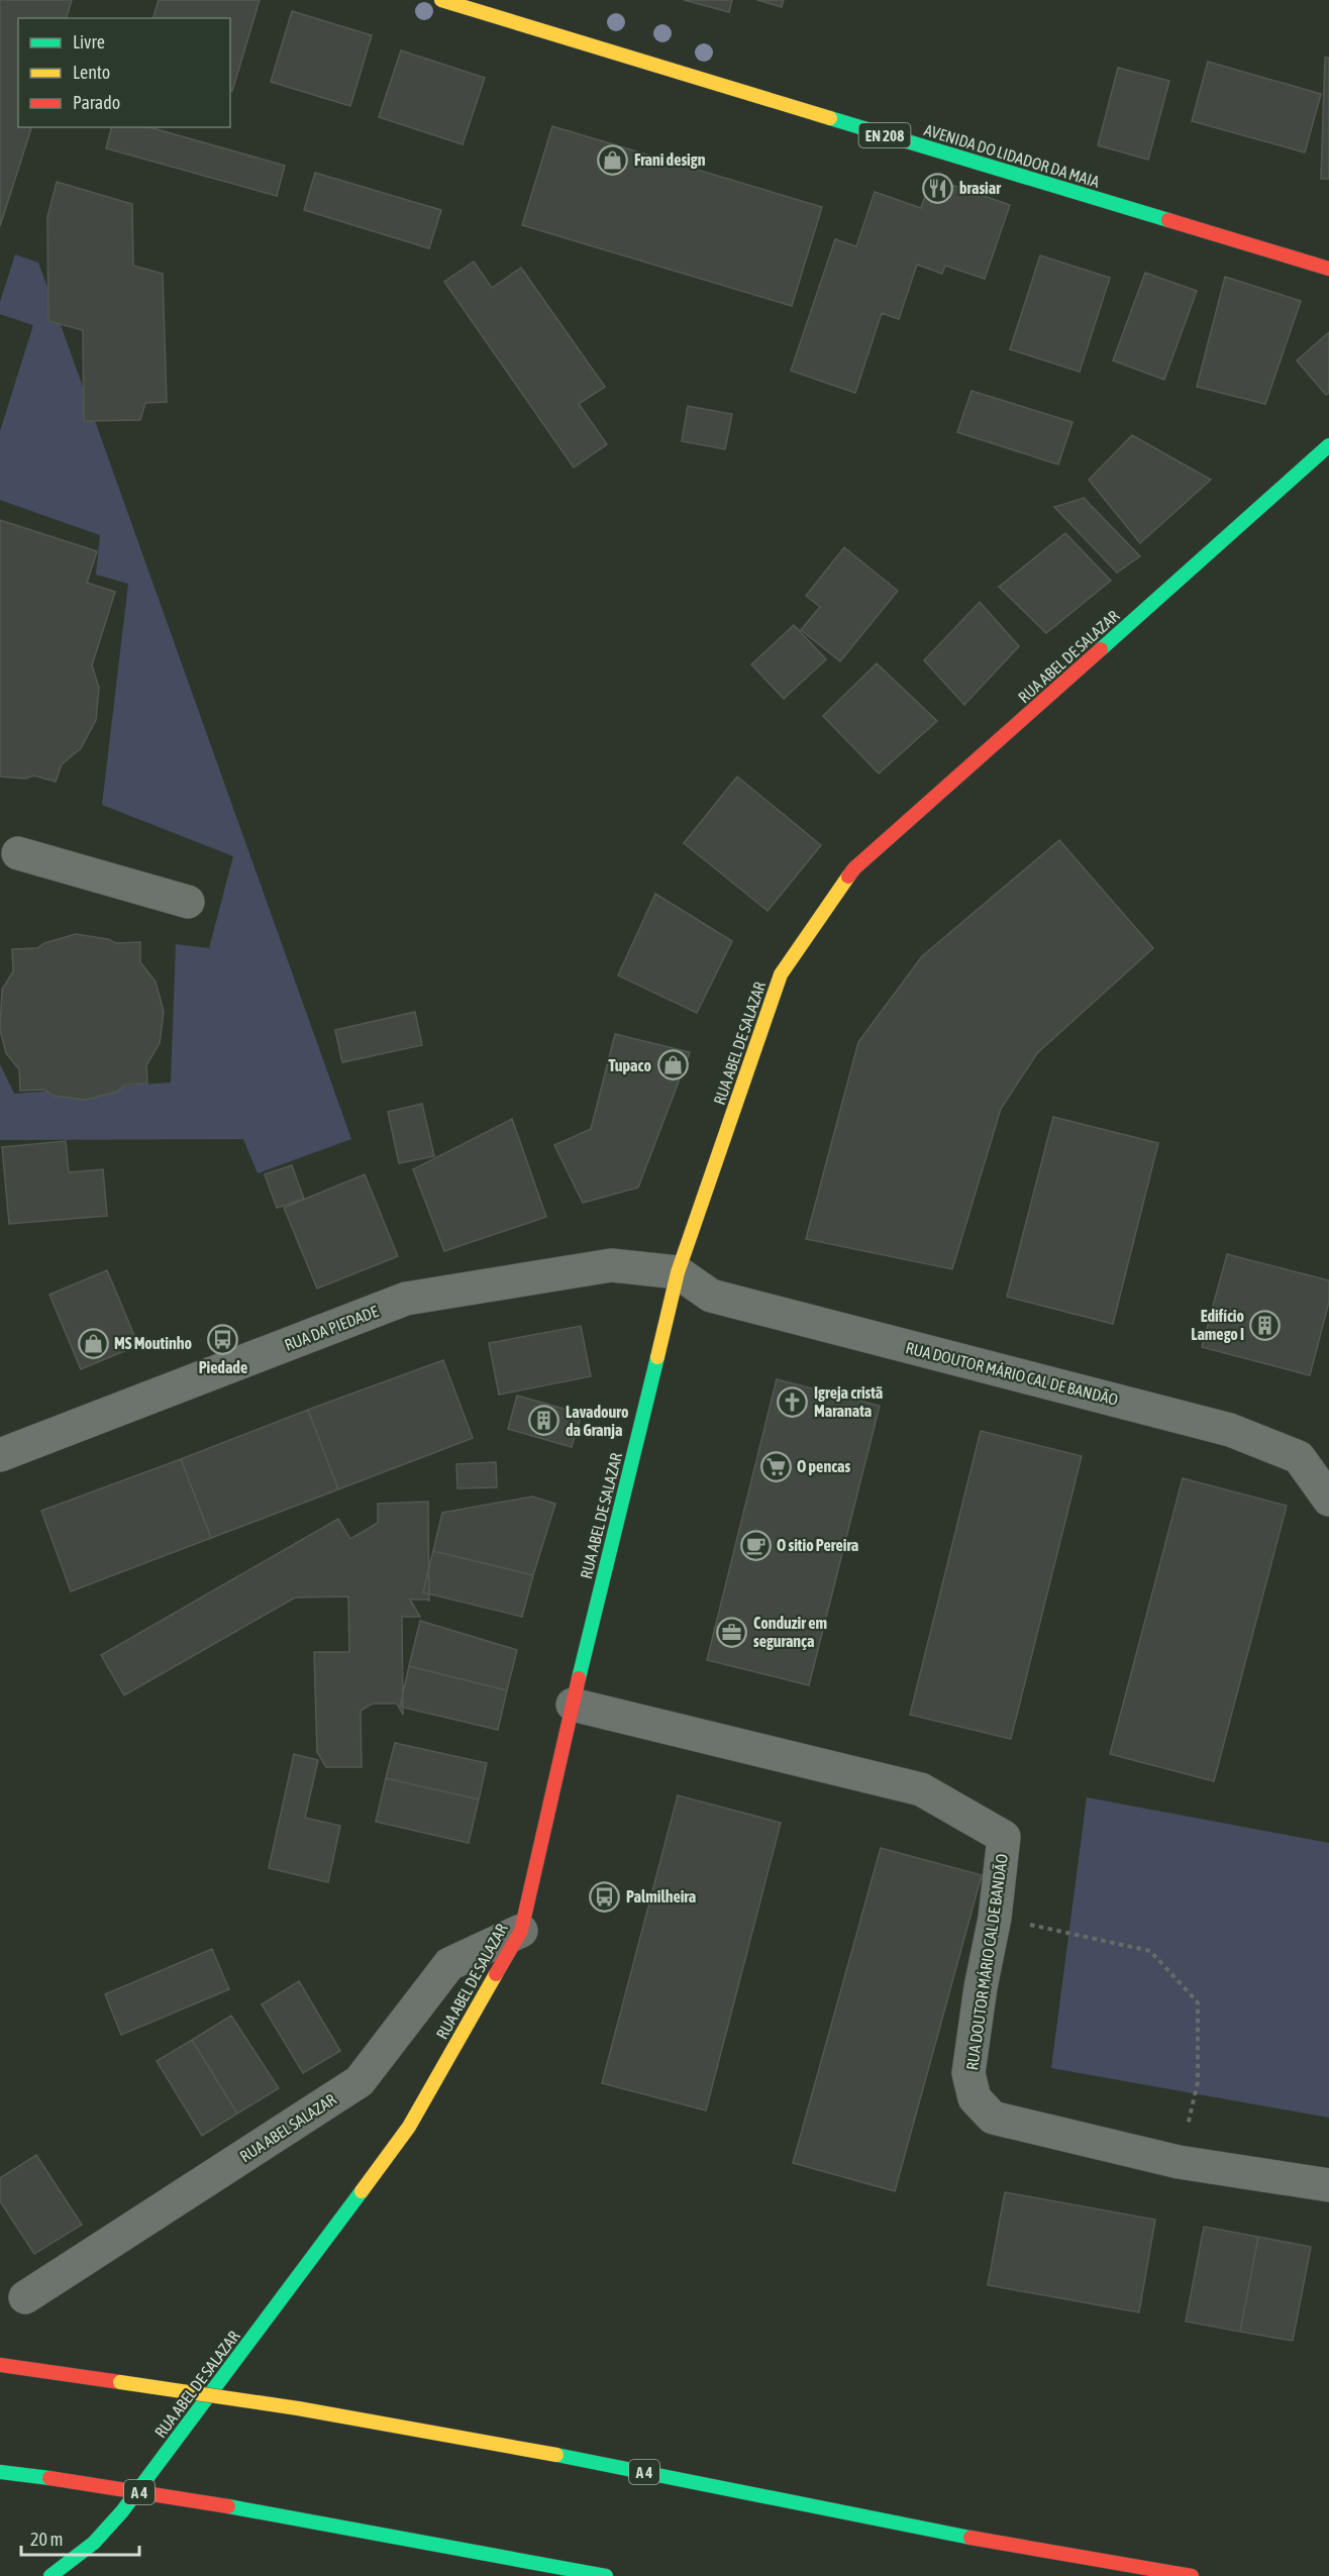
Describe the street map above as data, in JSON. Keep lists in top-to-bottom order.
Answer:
{
  "streets": {
    "main road": [
      "EN 208",
      "AVENIDA DO LIDADOR DA MAIA",
      "RUA ABEL DE SALAZAR",
      "A 4"
    ],
    "street": ["RUA DA PIEDADE", "RUA DOUTOR MÁRIO CAL DE BANDÃO", "RUA ABEL SALAZAR"]
  },
  "crossings": [
    ["RUA ABEL DE SALAZAR", "RUA DA PIEDADE"],
    ["RUA ABEL DE SALAZAR", "RUA DOUTOR MÁRIO CAL DE BANDÃO"],
    ["RUA ABEL DE SALAZAR", "RUA ABEL SALAZAR"],
    ["RUA DA PIEDADE", "RUA DOUTOR MÁRIO CAL DE BANDÃO"]
  ],
  "places": {
    "shop": ["Frani design", "Tupaco", "MS Moutinho"],
    "restaurant": ["brasiar"],
    "building": ["Edifício Lamego I", "Lavadouro da Granja"],
    "bus stop": ["Piedade", "Palmilheira"],
    "church": ["Igreja cristã Maranata"],
    "supermarket": ["O pencas"],
    "cafe": ["O sitio Pereira"],
    "office": ["Conduzir em segurança"]
  },
  "legend": ["Livre", "Lento", "Parado"],
  "scale_bar": "20 m"
}
